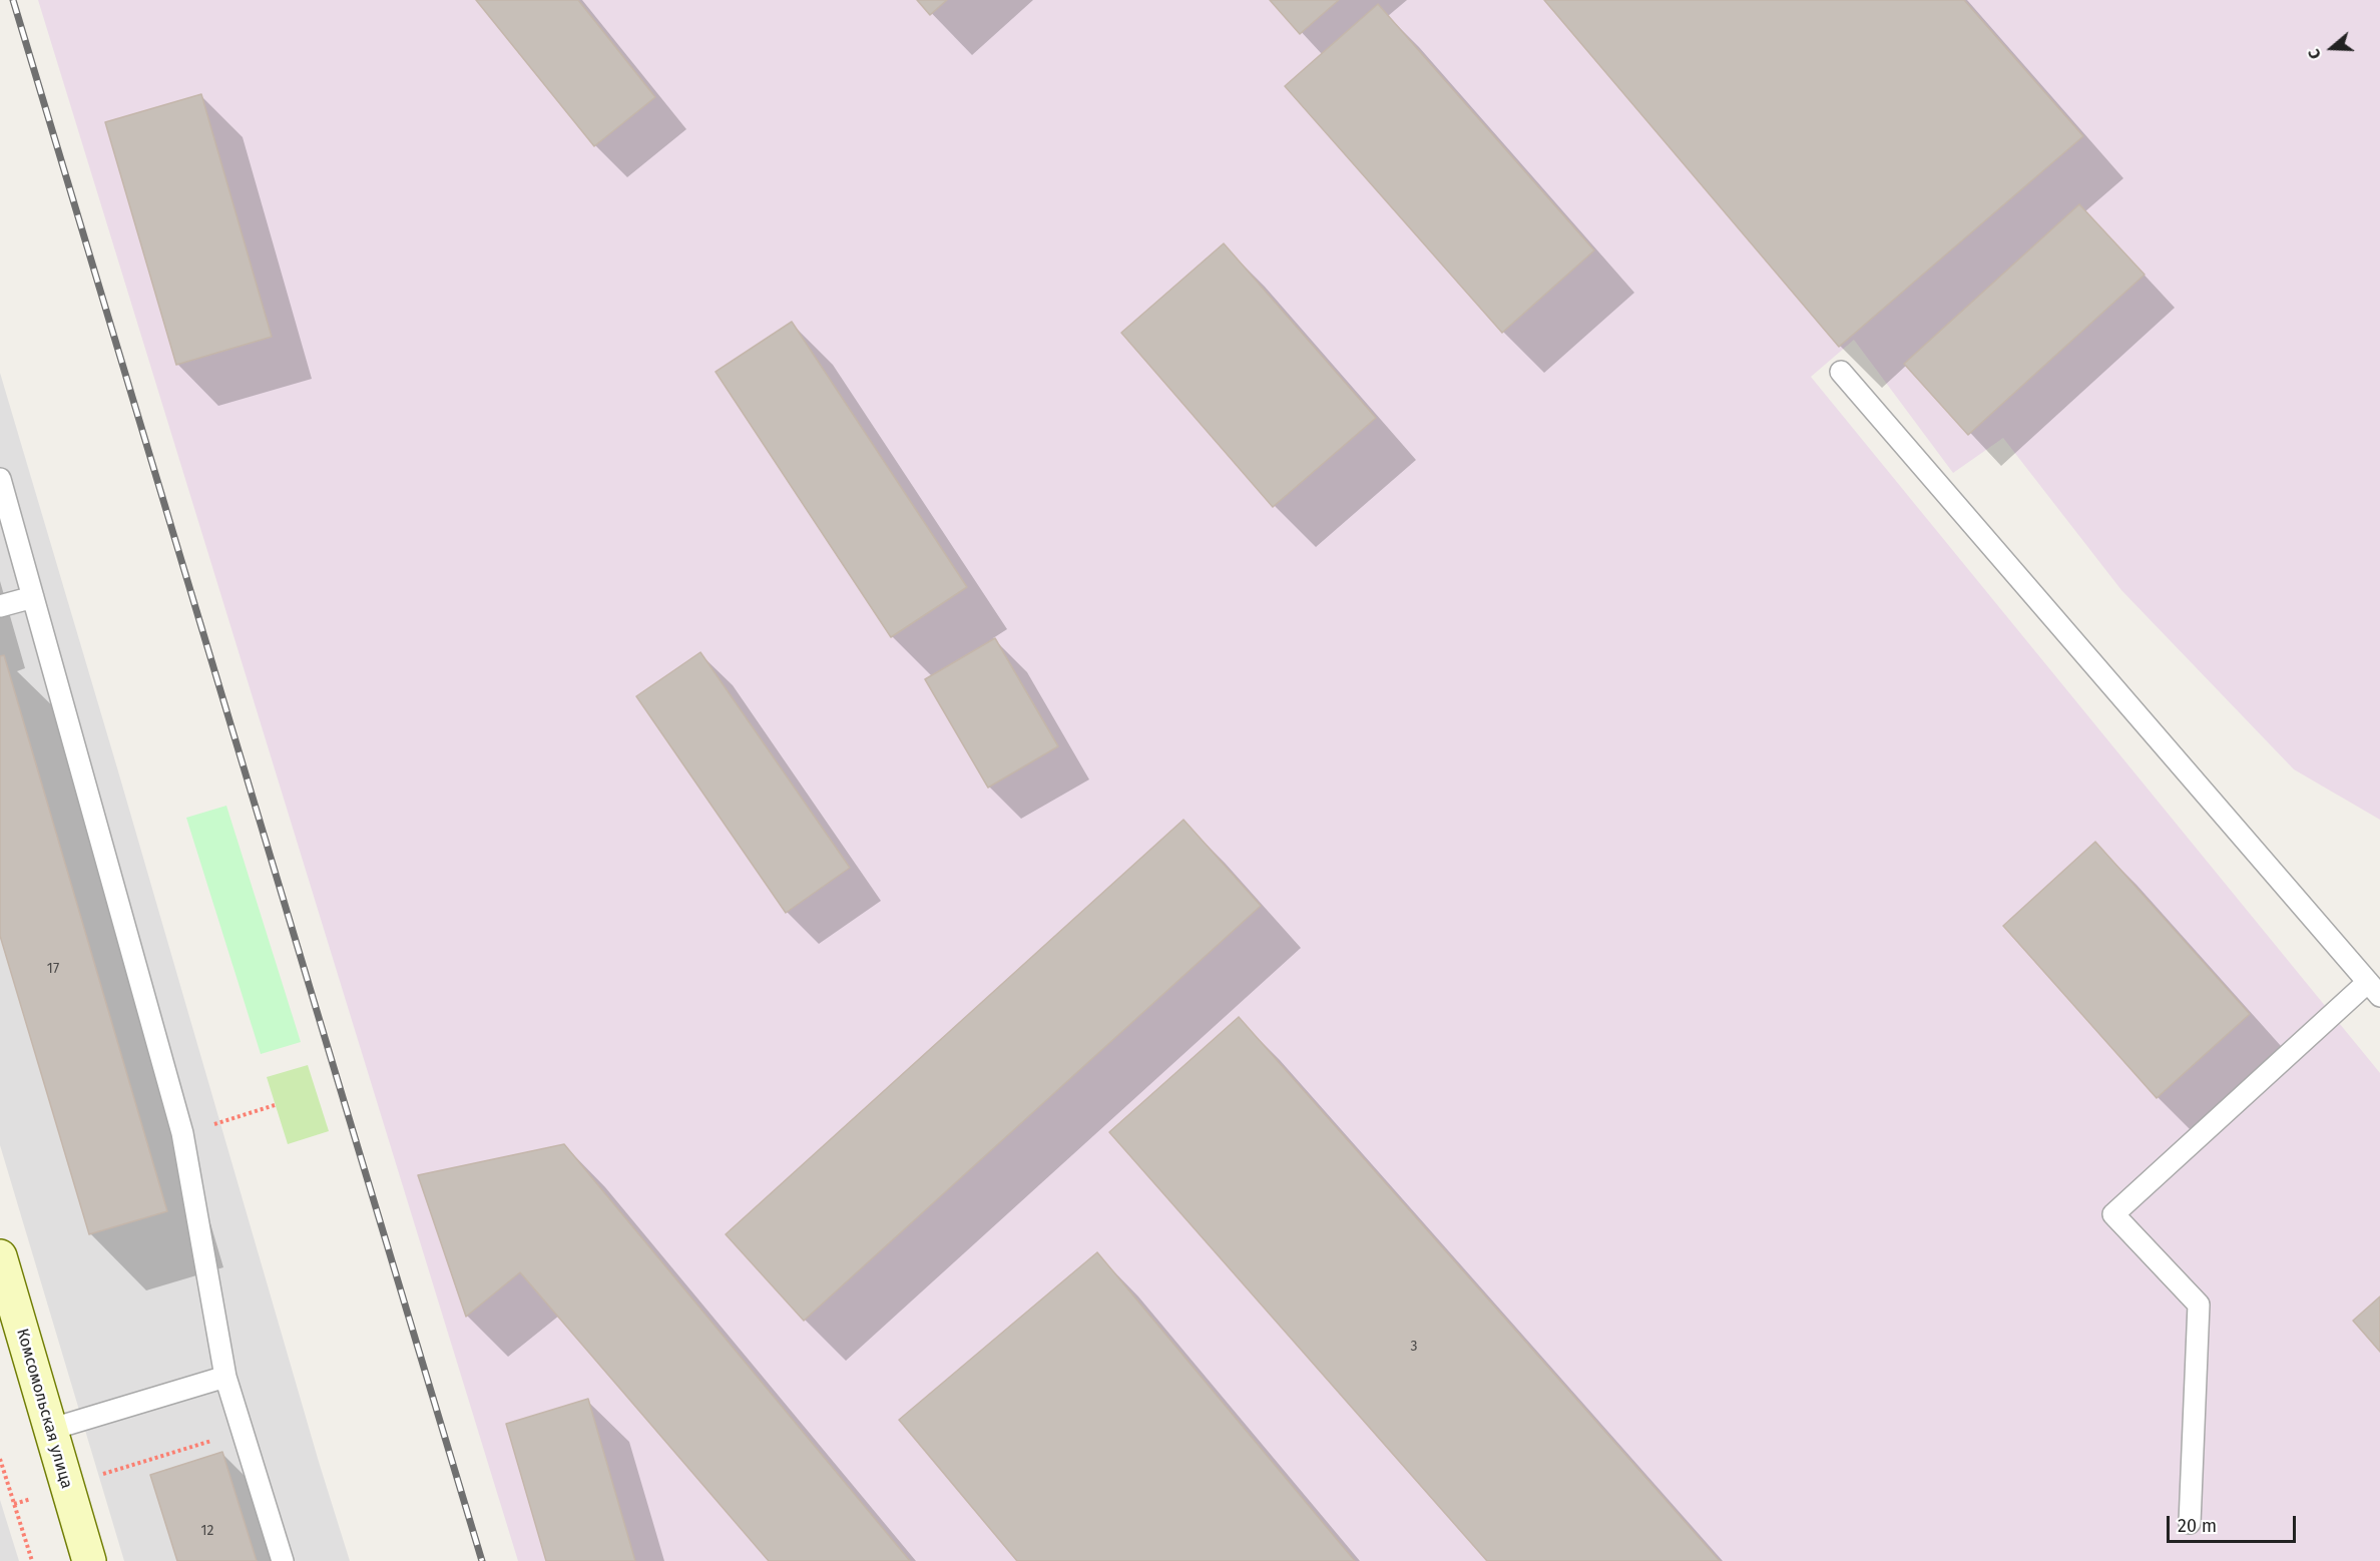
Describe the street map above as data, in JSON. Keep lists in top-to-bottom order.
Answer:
{
  "streets": {
    "street": ["Комсомольская улица"]
  },
  "house_numbers": ["17", "3", "12"],
  "scale_bar": "20 m",
  "north": "left"
}
